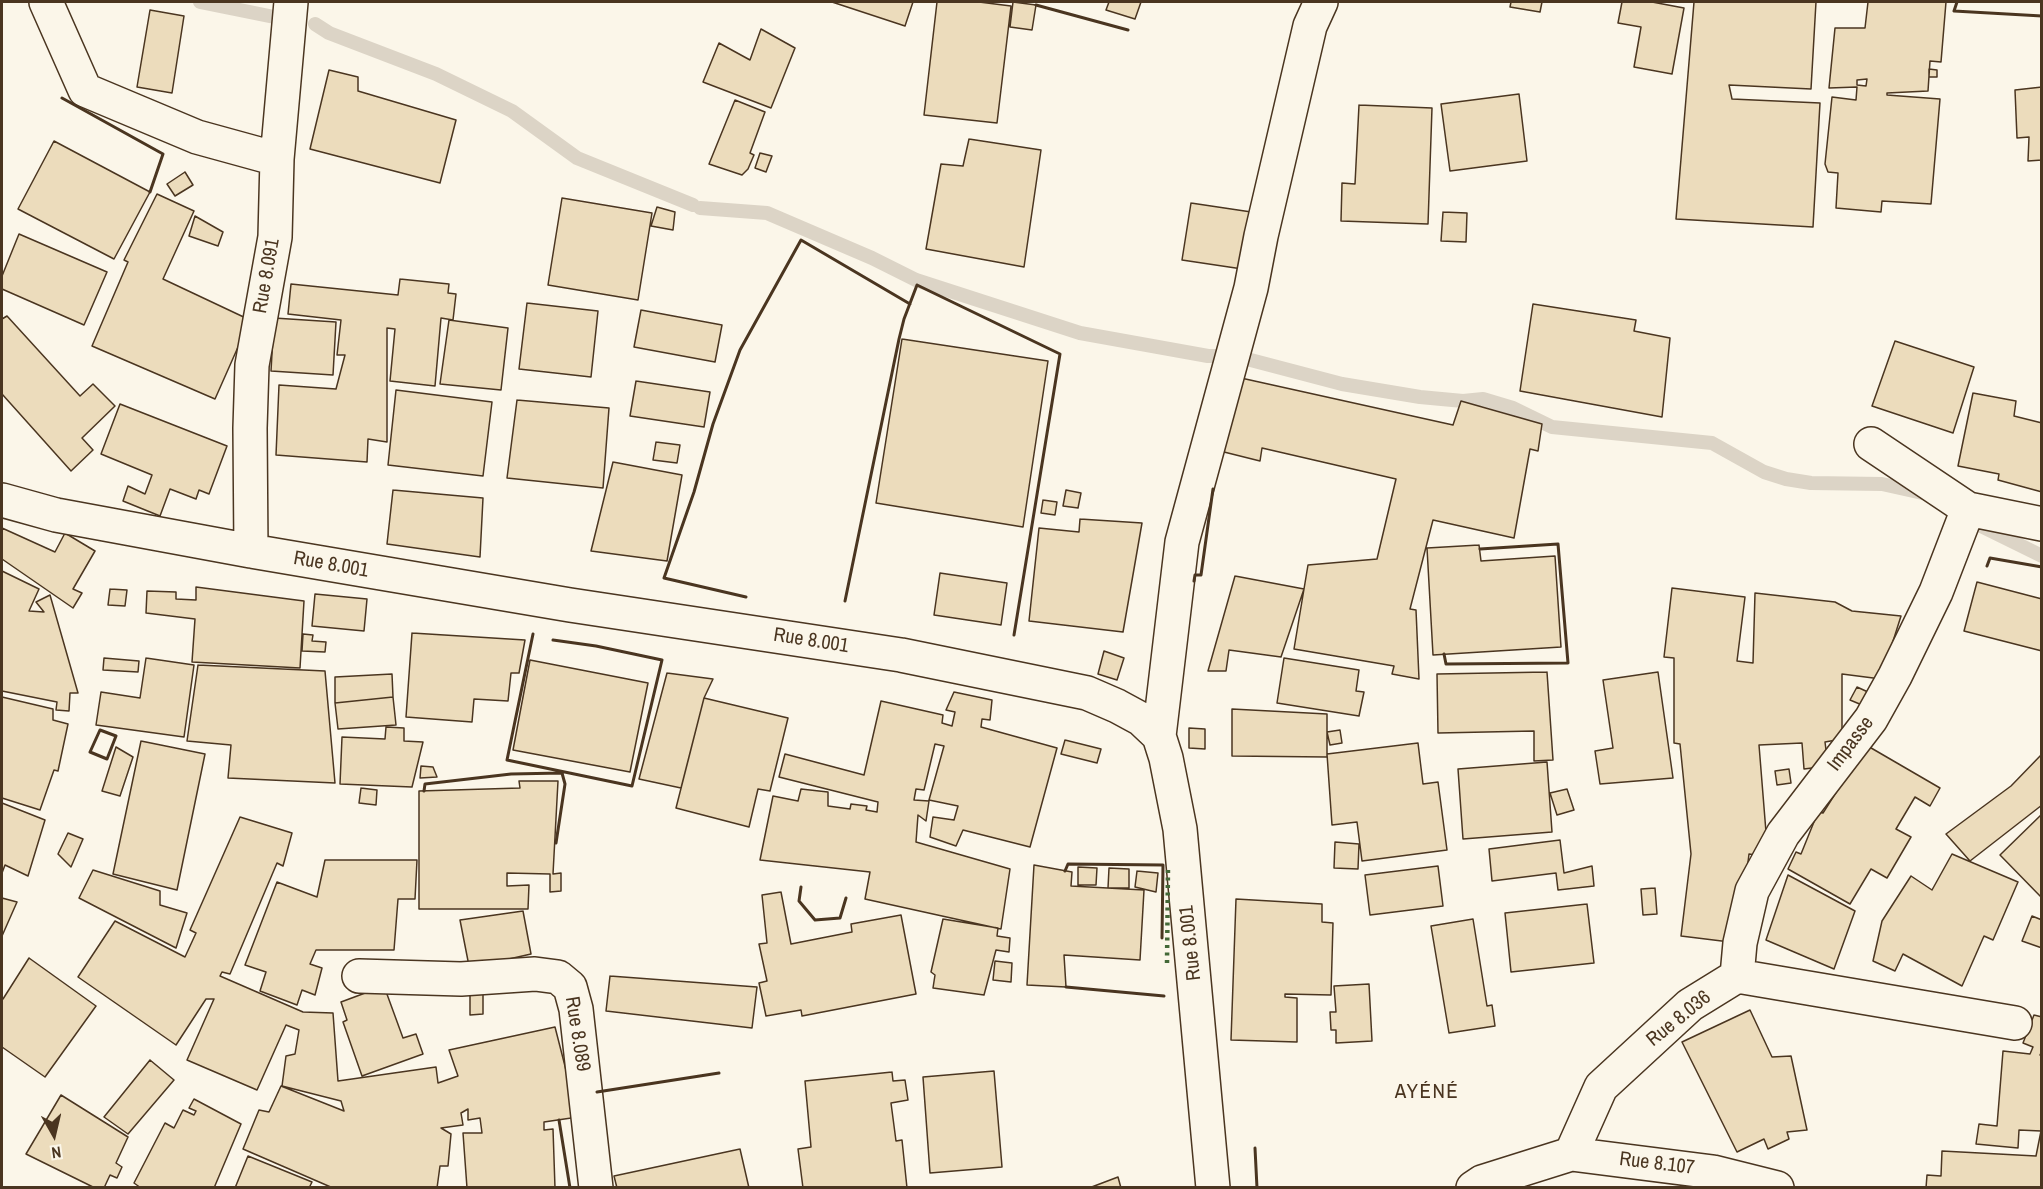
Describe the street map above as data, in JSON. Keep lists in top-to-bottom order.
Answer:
{
  "streets": {
    "street": [
      "Rue 8.091",
      "Rue 8.001",
      "Impasse",
      "Rue 8.036",
      "Rue 8.089",
      "Rue 8.107"
    ]
  },
  "crossings": [
    ["Rue 8.091", "Rue 8.001"],
    ["Impasse", "Rue 8.036"],
    ["Rue 8.036", "Rue 8.107"]
  ],
  "districts": ["AYÉNÉ"],
  "north": "bottom"
}
